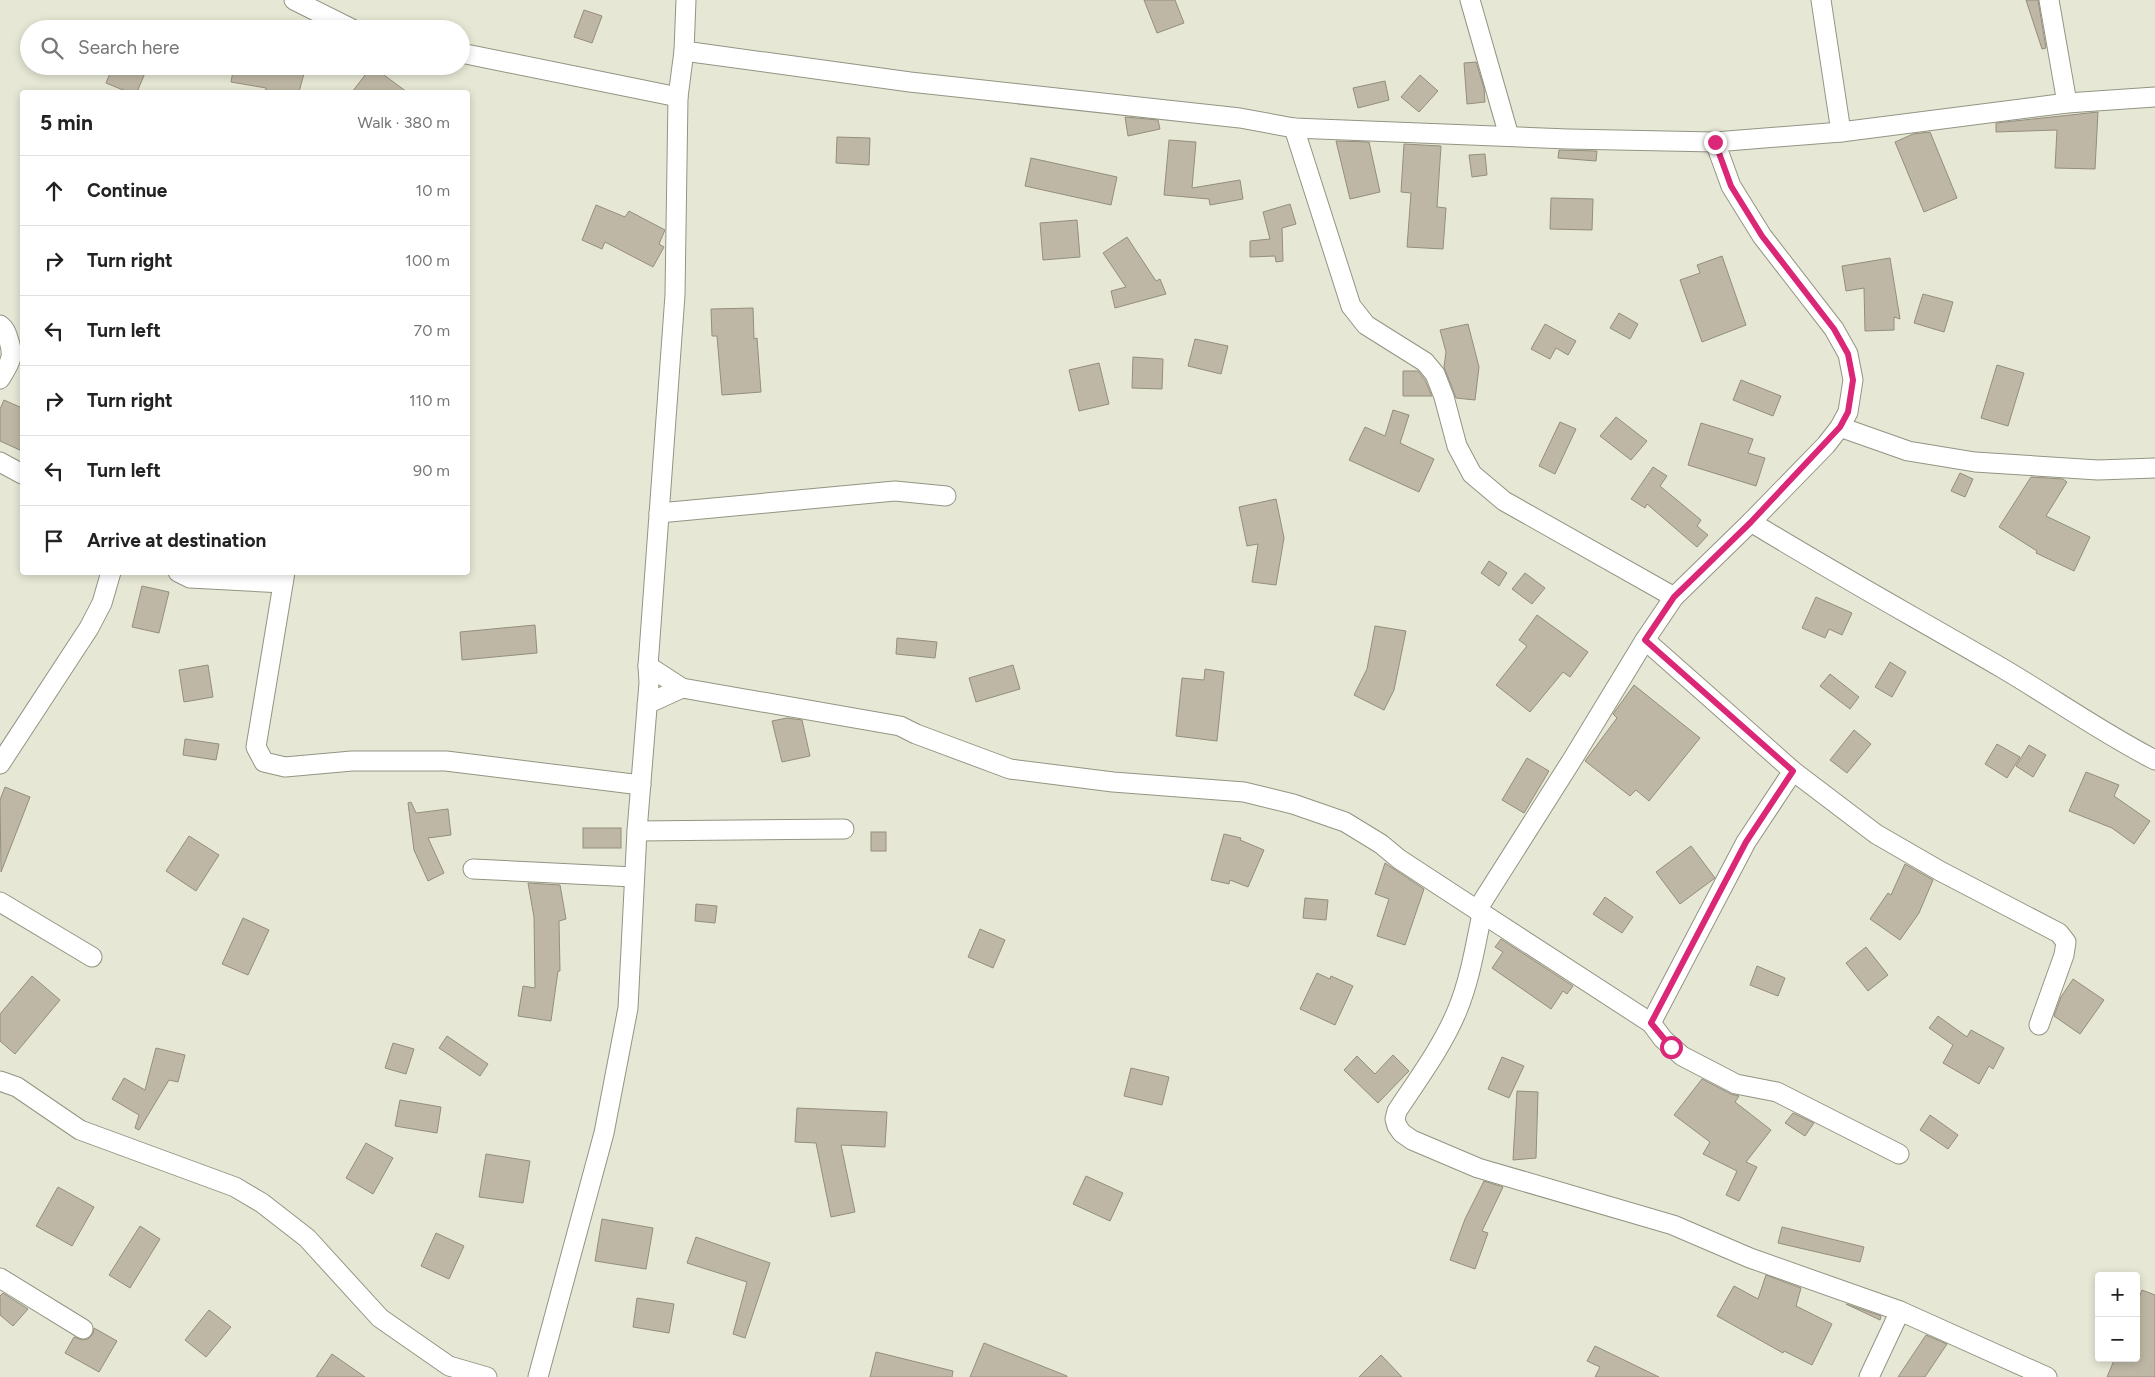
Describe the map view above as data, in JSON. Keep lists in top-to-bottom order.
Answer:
{
  "page": {
    "search": "Search here",
    "heading": ["5 min", "Walk · 380 m"],
    "list": [
      ["Continue", "10 m"],
      ["Turn right", "100 m"],
      ["Turn left", "70 m"],
      ["Turn right", "110 m"],
      ["Turn left", "90 m"],
      "Arrive at destination"
    ],
    "map_buttons": ["+", "−"]
  }
}
